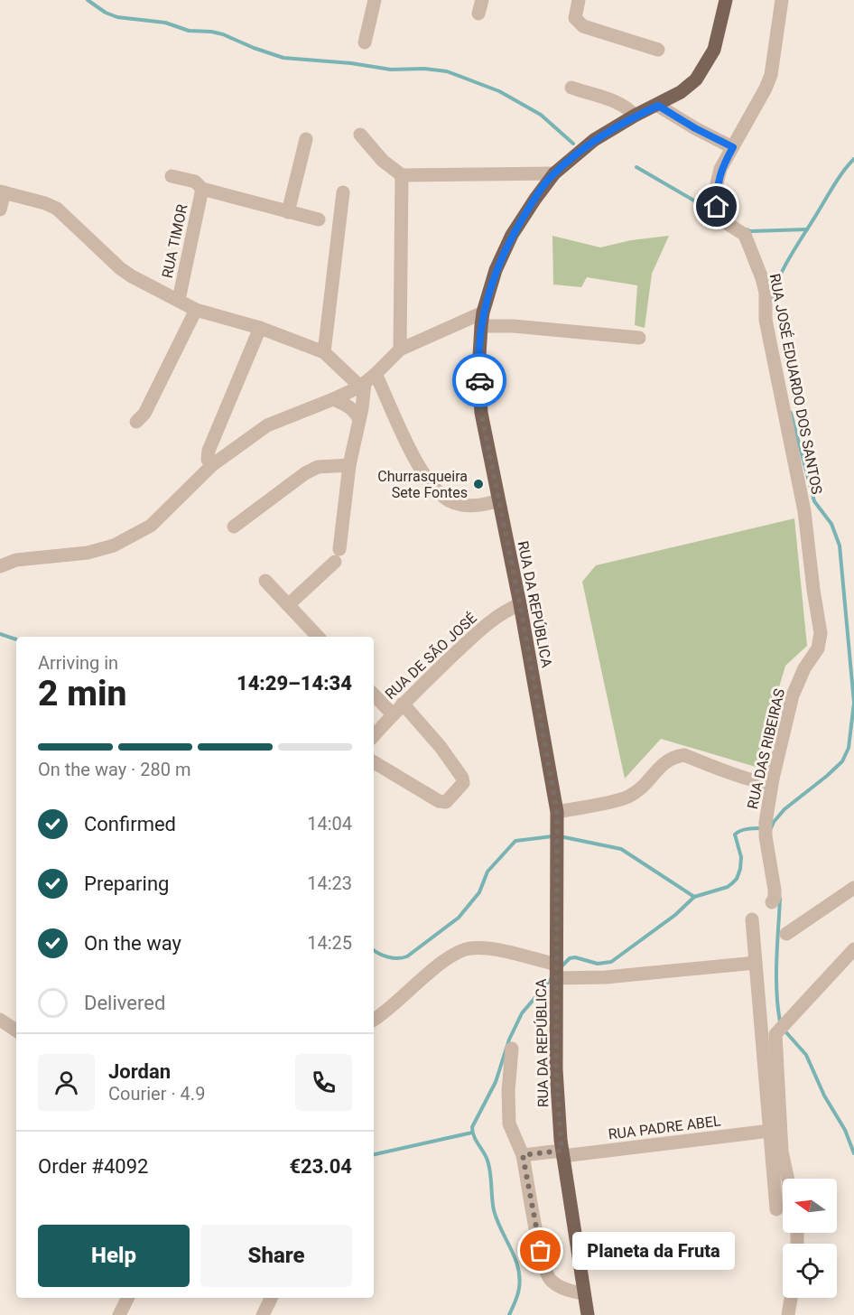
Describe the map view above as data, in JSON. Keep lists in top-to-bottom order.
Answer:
{
  "streets": {
    "main road": ["RUA DA REPÚBLICA"],
    "street": [
      "RUA TIMOR",
      "RUA JOSÉ EDUARDO DOS SANTOS",
      "RUA DE SÃO JOSÉ",
      "RUA DAS RIBEIRAS",
      "RUA PADRE ABEL"
    ]
  },
  "crossings": [
    ["RUA JOSÉ EDUARDO DOS SANTOS", "RUA DAS RIBEIRAS"],
    ["RUA DA REPÚBLICA", "RUA DE SÃO JOSÉ"],
    ["RUA DA REPÚBLICA", "RUA PADRE ABEL"]
  ],
  "places": ["Churrasqueira Sete Fontes", "Planeta da Fruta"],
  "north": "left",
  "page": {
    "heading": ["2 min", "Arriving in", "14:29–14:34"],
    "panel": [
      "Jordan",
      "Courier · 4.9",
      "Order #4092",
      "€23.04"
    ],
    "bar": "On the way · 280 m",
    "list": [
      ["Confirmed", "14:04"],
      ["Preparing", "14:23"],
      ["On the way", "14:25"],
      "Delivered"
    ],
    "buttons": ["Help", "Share"],
    "bubble": "Planeta da Fruta"
  }
}
